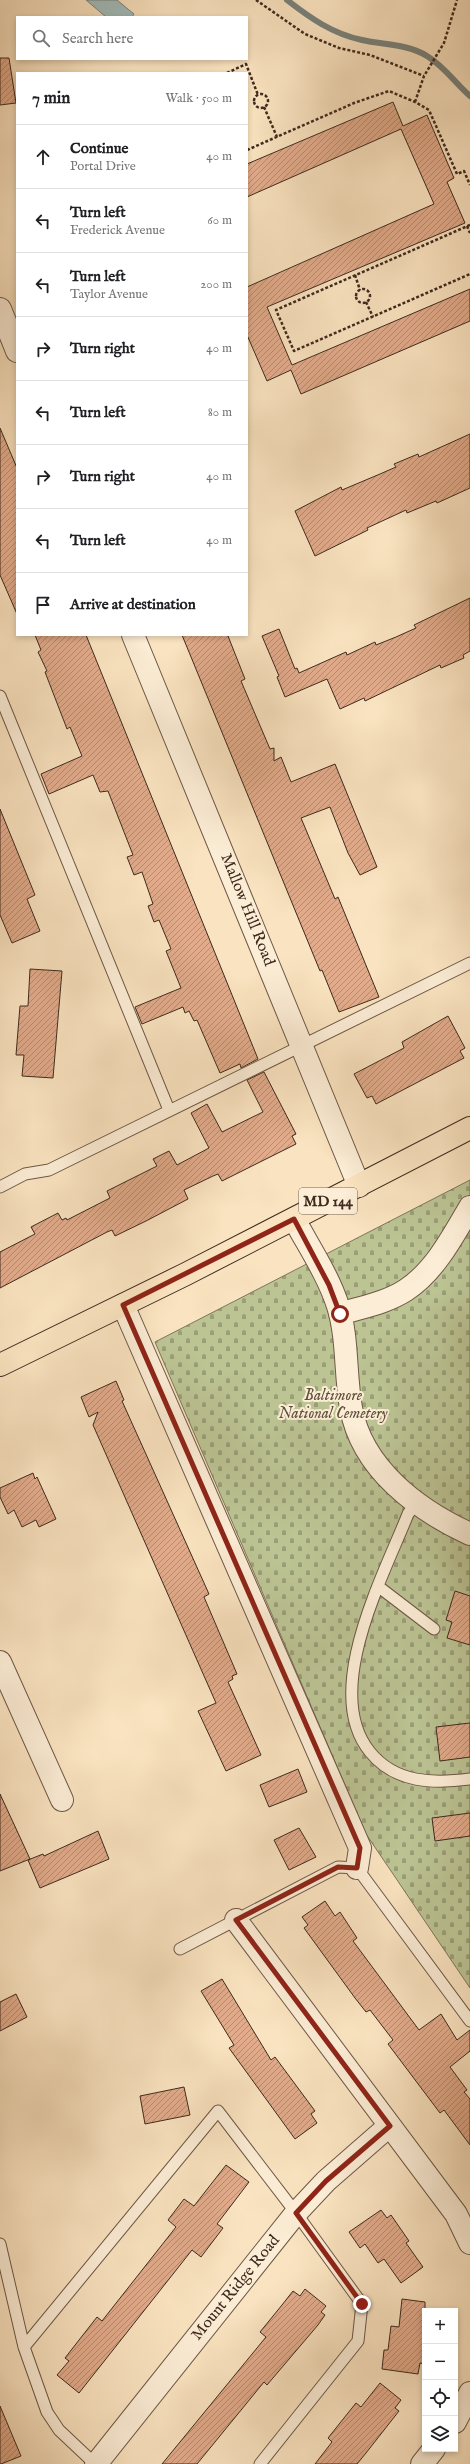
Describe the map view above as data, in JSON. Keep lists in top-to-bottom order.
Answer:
{
  "streets": {
    "main road": ["MD 144"],
    "street": ["Mallow Hill Road", "Mount Ridge Road"]
  },
  "crossings": [
    ["Mallow Hill Road", "MD 144"]
  ],
  "parks": ["Baltimore National Cemetery"],
  "page": {
    "search": "Search here",
    "heading": ["7 min", "Walk · 500 m"],
    "list": [
      ["Continue", "Portal Drive", "40 m"],
      ["Turn left", "Frederick Avenue", "60 m"],
      ["Turn left", "Taylor Avenue", "200 m"],
      ["Turn right", "40 m"],
      ["Turn left", "80 m"],
      ["Turn right", "40 m"],
      ["Turn left", "40 m"],
      "Arrive at destination"
    ],
    "map_buttons": ["+", "−"]
  }
}
